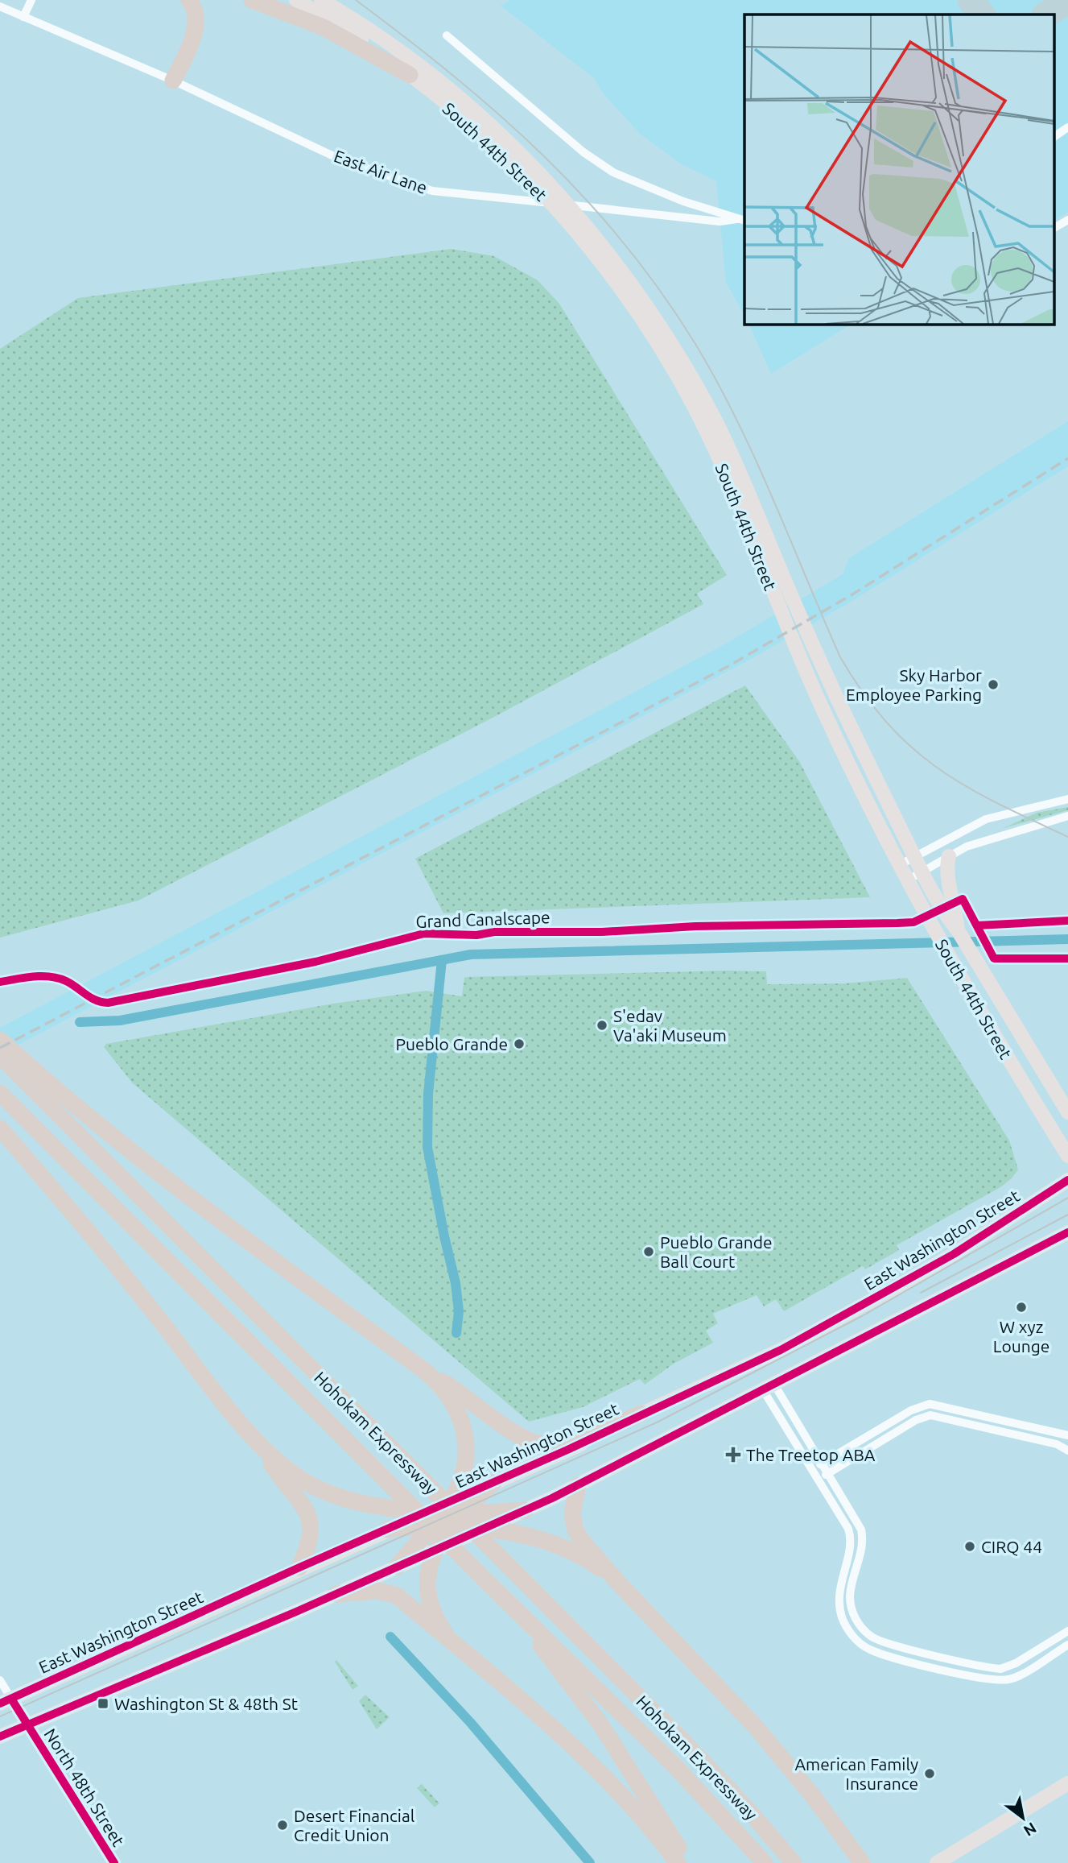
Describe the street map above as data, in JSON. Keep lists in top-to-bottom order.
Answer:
{
  "streets": {
    "highway": ["Hohokam Expressway"],
    "main road": ["South 44th Street", "East Washington Street"],
    "street": ["East Air Lane", "North 48th Street"],
    "cycle path": ["Grand Canalscape"]
  },
  "crossings": [
    ["East Washington Street", "North 48th Street"]
  ],
  "places": {
    "other": [
      "Sky Harbor Employee Parking",
      "S'edav Va'aki Museum",
      "Pueblo Grande",
      "Pueblo Grande Ball Court",
      "W xyz Lounge",
      "CIRQ 44",
      "American Family Insurance",
      "Desert Financial Credit Union"
    ],
    "health": ["The Treetop ABA"],
    "transit": ["Washington St & 48th St"]
  },
  "north": "bottom right"
}
